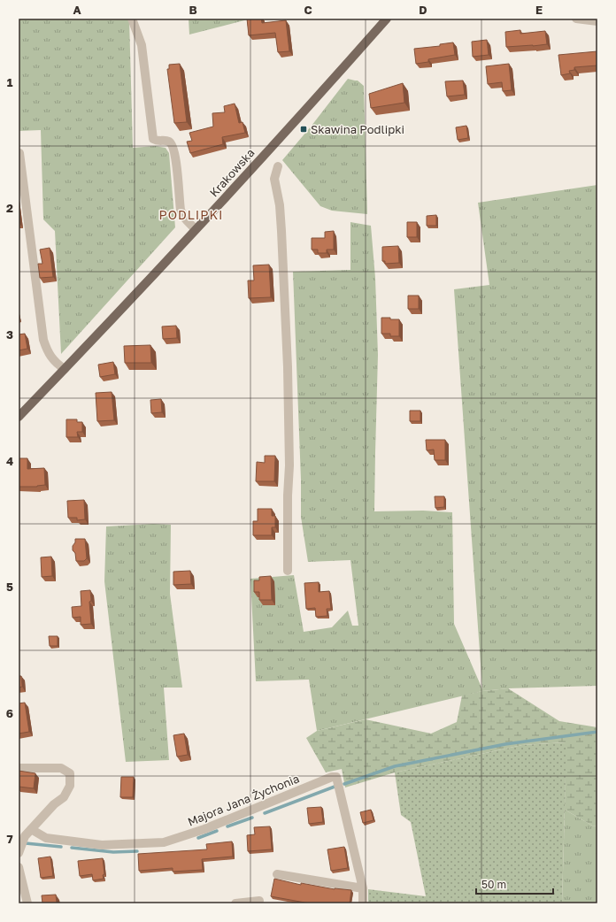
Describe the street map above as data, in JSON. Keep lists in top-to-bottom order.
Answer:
{
  "streets": {
    "main road": ["Krakowska"],
    "street": ["Majora Jana Żychonia"]
  },
  "districts": ["PODLIPKI"],
  "places": {
    "transit": ["Skawina Podlipki"]
  },
  "scale_bar": "50 m",
  "grid": {
    "columns": [
      "A",
      "B",
      "C",
      "D",
      "E"
    ],
    "rows": [
      "1",
      "2",
      "3",
      "4",
      "5",
      "6",
      "7"
    ]
  }
}
